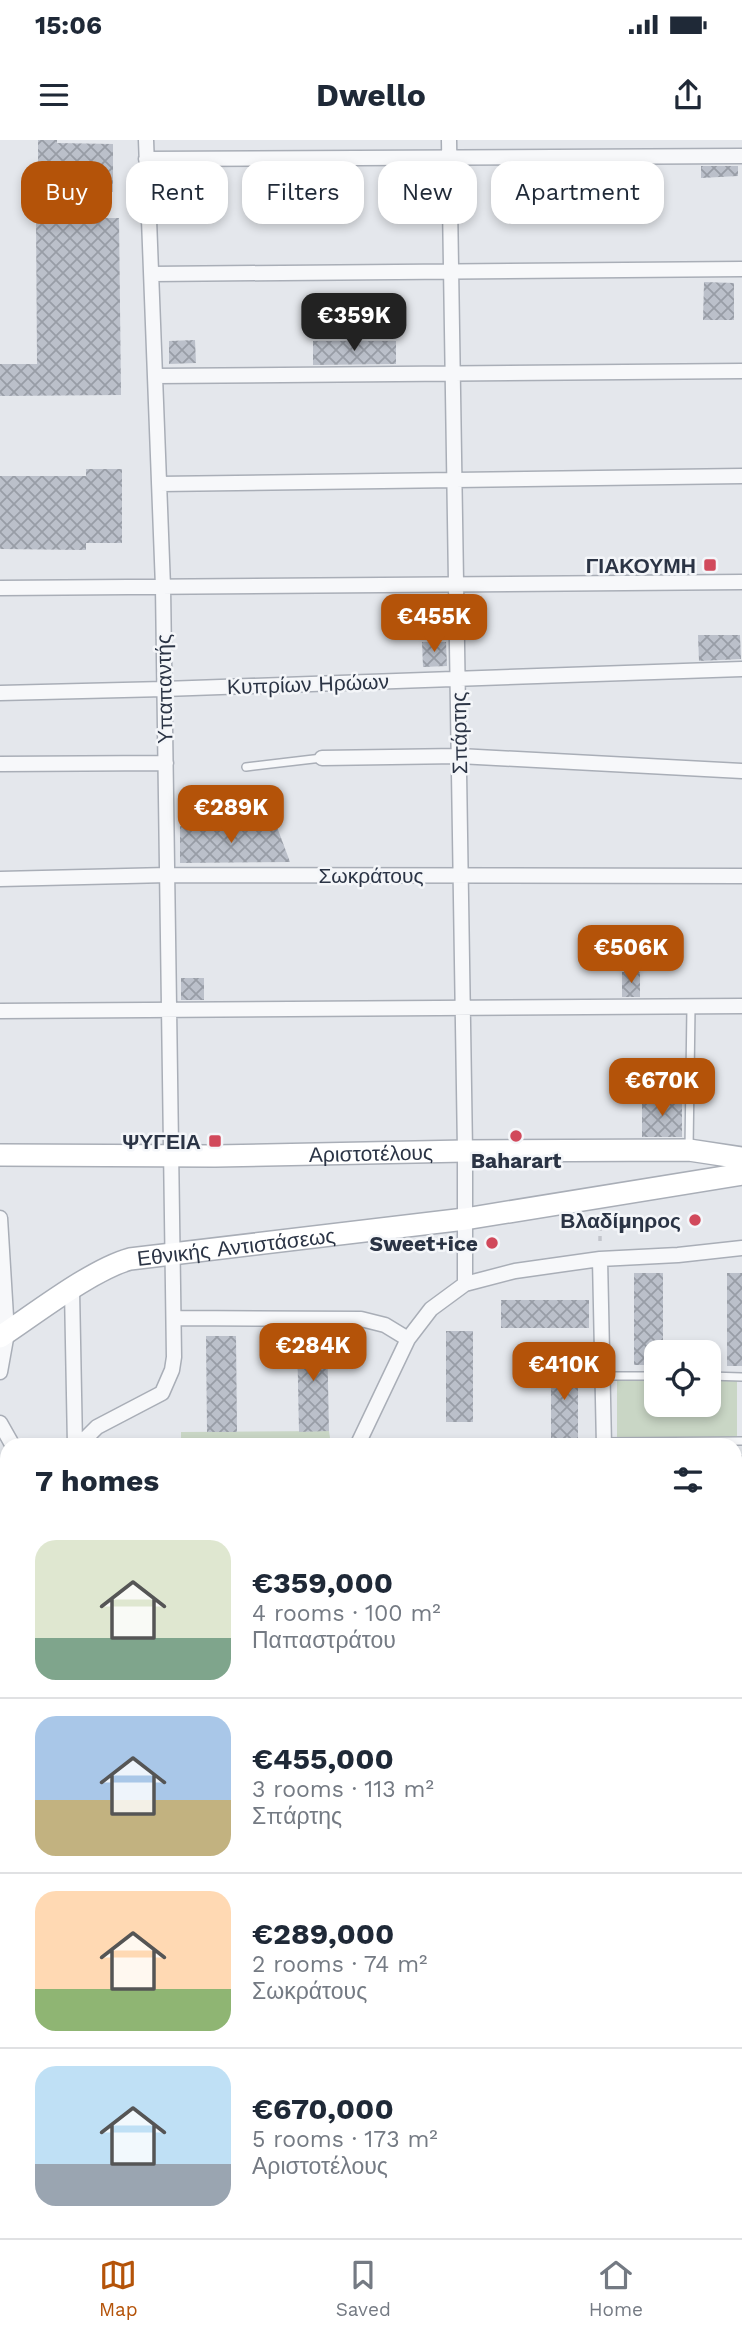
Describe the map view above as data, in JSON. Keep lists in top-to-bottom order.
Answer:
{
  "streets": {
    "street": [
      "Κυπρίων Ηρώων",
      "Υπαπαντής",
      "Σπάρτης",
      "Σωκράτους",
      "Αριστοτέλους",
      "Εθνικής Αντιστάσεως"
    ]
  },
  "crossings": [
    ["Κυπρίων Ηρώων", "Υπαπαντής"],
    ["Κυπρίων Ηρώων", "Σπάρτης"],
    ["Υπαπαντής", "Σωκράτους"],
    ["Υπαπαντής", "Αριστοτέλους"],
    ["Υπαπαντής", "Εθνικής Αντιστάσεως"],
    ["Σπάρτης", "Σωκράτους"],
    ["Σπάρτης", "Αριστοτέλους"],
    ["Σπάρτης", "Εθνικής Αντιστάσεως"]
  ],
  "places": {
    "transit": ["ΓΙΑΚΟΥΜΗ", "ΨΥΓΕΙΑ"],
    "other": ["Baharart", "Βλαδίμηρος", "Sweet+ice"]
  },
  "page": {
    "status": "15:06",
    "header": "Dwello",
    "chip": [
      "Buy",
      "Rent",
      "Filters",
      "New",
      "Apartment"
    ],
    "price": [
      "€359K",
      "€455K",
      "€289K",
      "€506K",
      "€670K",
      "€284K",
      "€410K"
    ],
    "heading": "7 homes",
    "list": [
      {
        "name": "€359,000",
        "note": "4 rooms · 100 m² · Παπαστράτου"
      },
      {
        "name": "€455,000",
        "note": "3 rooms · 113 m² · Σπάρτης"
      },
      {
        "name": "€289,000",
        "note": "2 rooms · 74 m² · Σωκράτους"
      },
      {
        "name": "€670,000",
        "note": "5 rooms · 173 m² · Αριστοτέλους"
      }
    ],
    "tabs": ["Map", "Saved", "Home"]
  }
}
